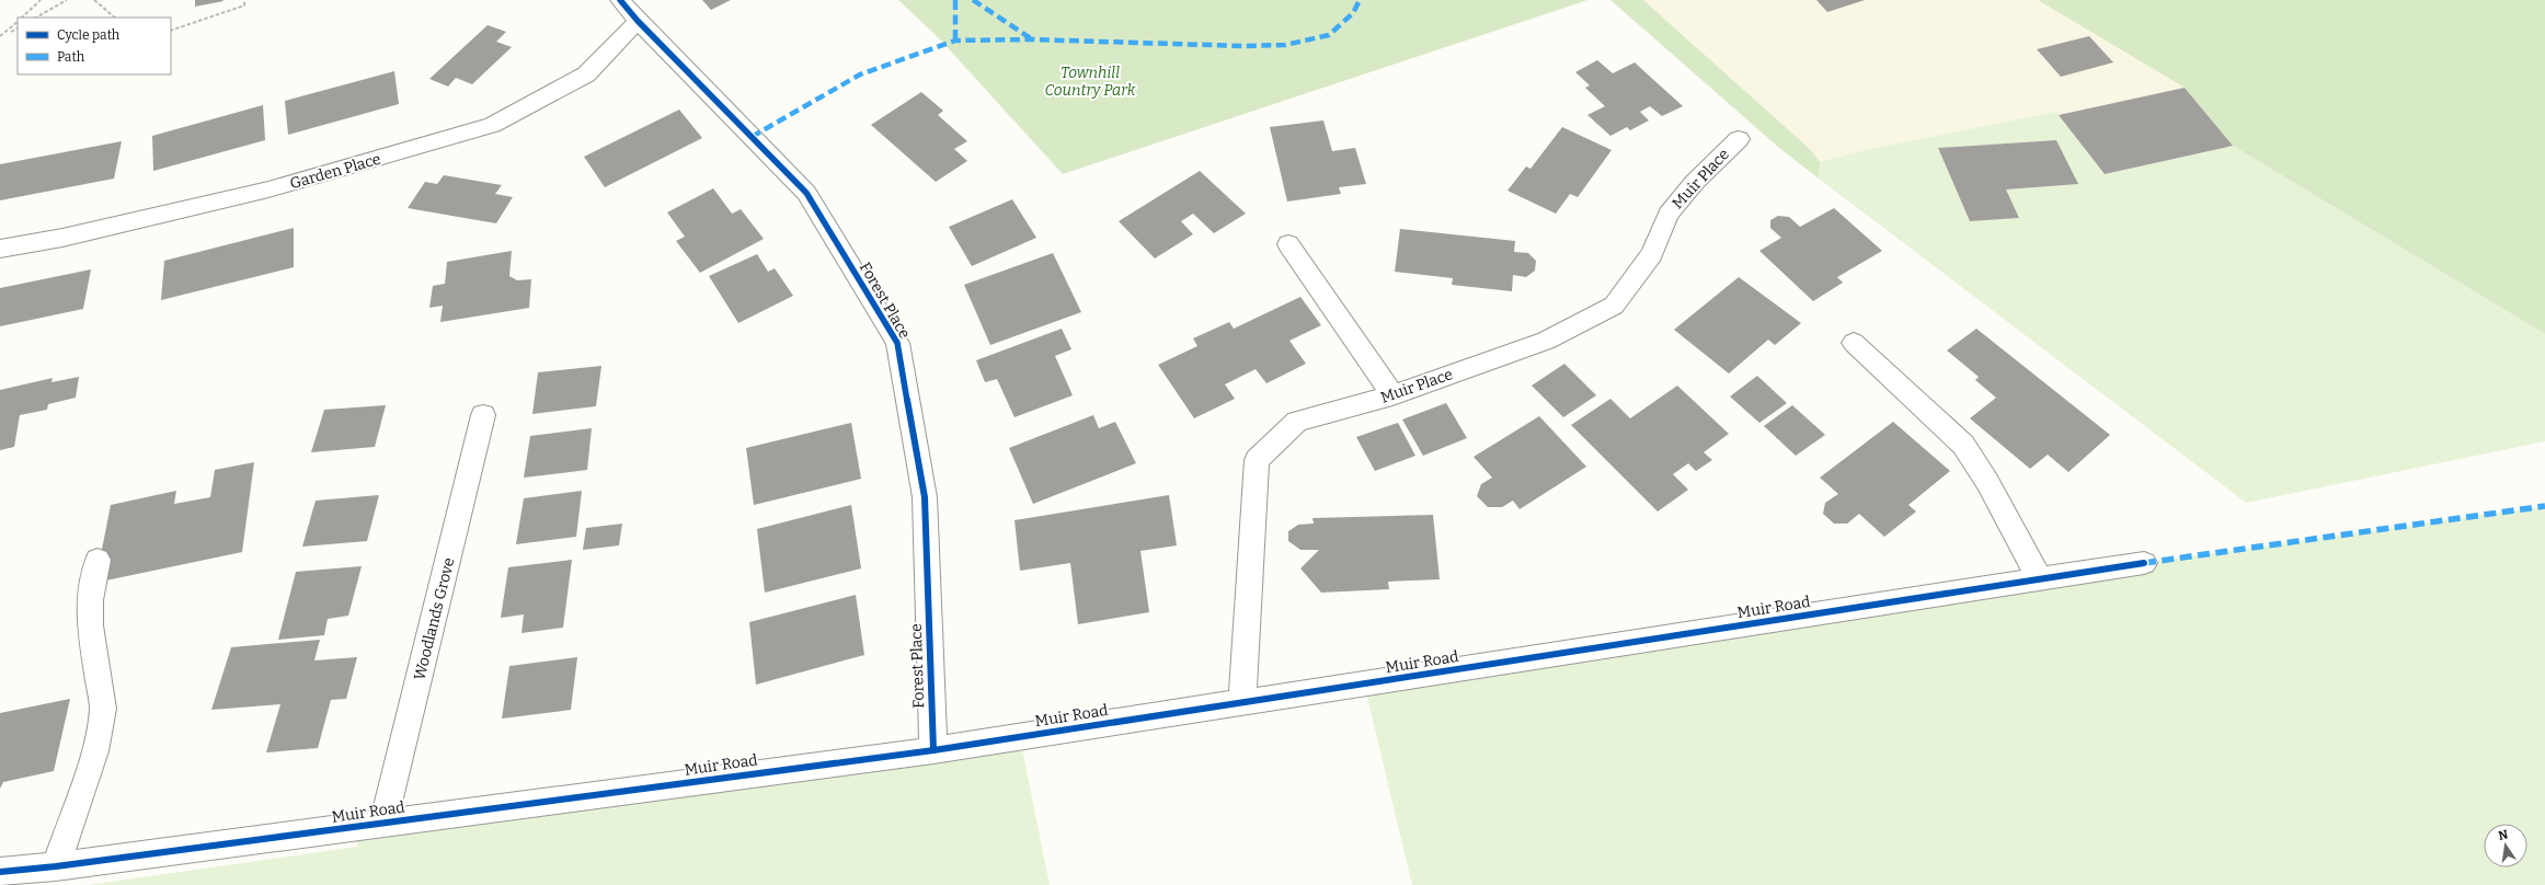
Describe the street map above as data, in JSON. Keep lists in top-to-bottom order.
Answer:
{
  "streets": {
    "street": [
      "Garden Place",
      "Muir Place",
      "Forest Place",
      "Muir Road",
      "Woodlands Grove"
    ]
  },
  "crossings": [
    ["Garden Place", "Forest Place"],
    ["Muir Place", "Muir Road"],
    ["Forest Place", "Muir Road"],
    ["Muir Road", "Woodlands Grove"]
  ],
  "parks": ["Townhill Country Park"],
  "legend": ["Cycle path", "Path"],
  "north": "top"
}
